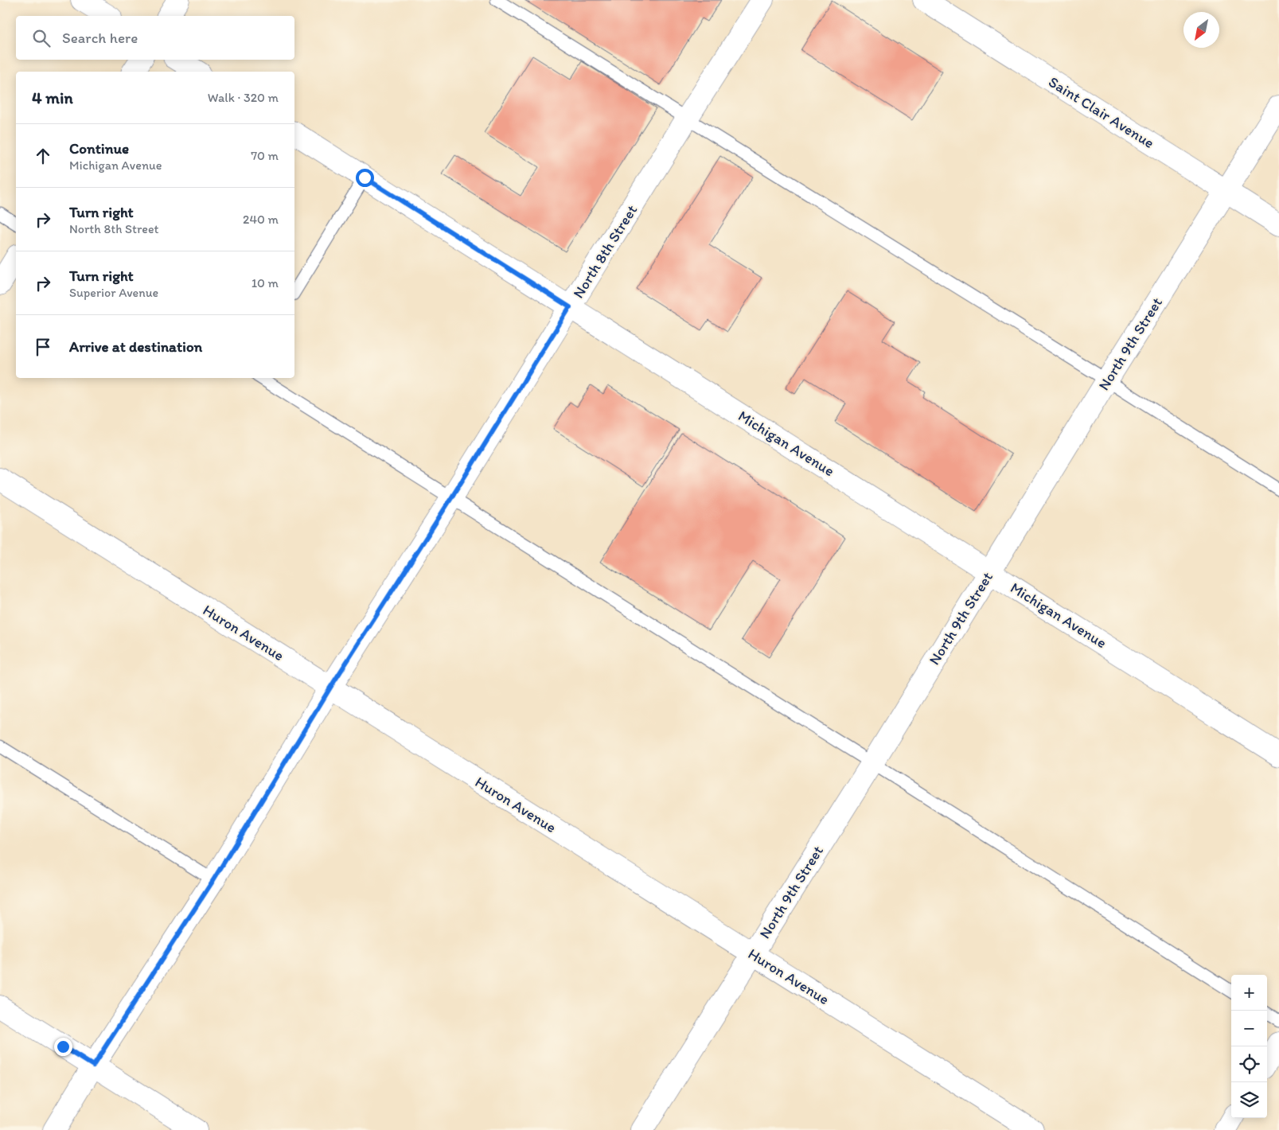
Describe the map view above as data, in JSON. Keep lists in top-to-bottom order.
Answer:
{
  "streets": {
    "street": [
      "Saint Clair Avenue",
      "North 8th Street",
      "North 9th Street",
      "Michigan Avenue",
      "Huron Avenue"
    ]
  },
  "crossings": [
    ["Saint Clair Avenue", "North 9th Street"],
    ["North 8th Street", "Michigan Avenue"],
    ["North 8th Street", "Huron Avenue"],
    ["North 9th Street", "Michigan Avenue"],
    ["North 9th Street", "Huron Avenue"]
  ],
  "north": "bottom left",
  "page": {
    "search": "Search here",
    "heading": ["4 min", "Walk · 320 m"],
    "list": [
      ["Continue", "Michigan Avenue", "70 m"],
      ["Turn right", "North 8th Street", "240 m"],
      ["Turn right", "Superior Avenue", "10 m"],
      "Arrive at destination"
    ],
    "map_buttons": ["+", "−"]
  }
}
